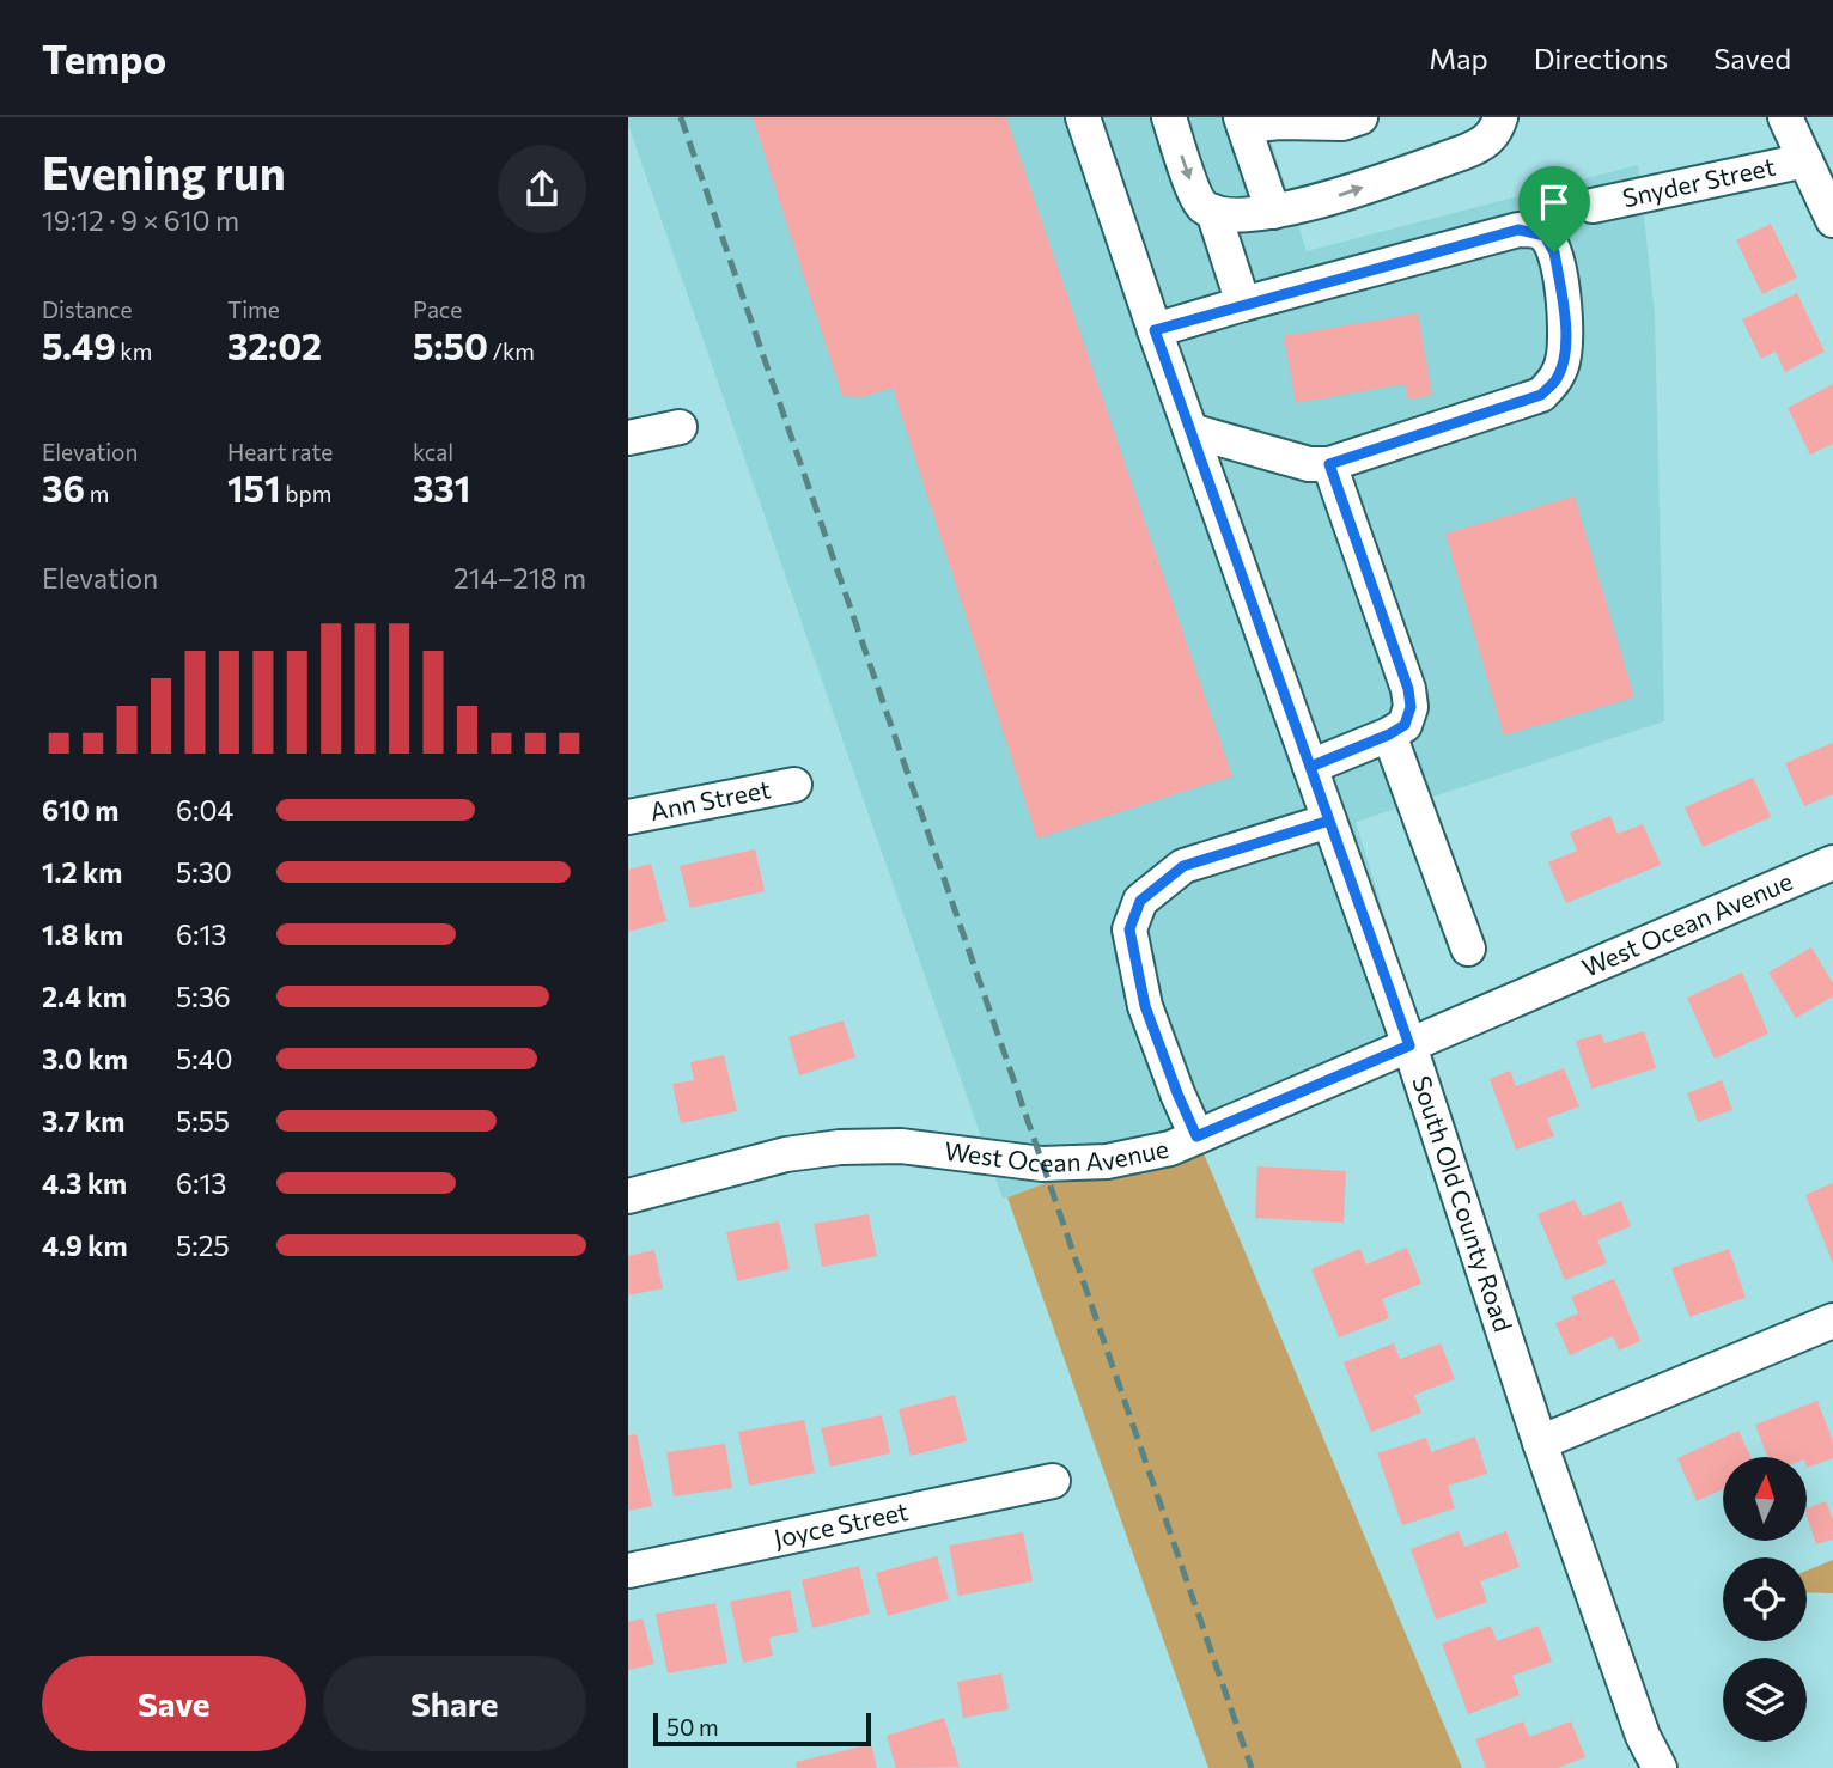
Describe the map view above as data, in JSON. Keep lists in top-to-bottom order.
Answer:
{
  "streets": {
    "street": [
      "Snyder Street",
      "Ann Street",
      "West Ocean Avenue",
      "South Old County Road",
      "Joyce Street"
    ]
  },
  "crossings": [
    ["West Ocean Avenue", "South Old County Road"]
  ],
  "scale_bar": "50 m",
  "north": "top",
  "page": {
    "header": "Tempo",
    "nav": ["Map", "Directions", "Saved"],
    "heading": ["Evening run", "19:12 · 9 × 610 m"],
    "stats": [
      ["Distance", "5.49 km"],
      ["Time", "32:02"],
      ["Pace", "5:50 /km"],
      ["Elevation", "36 m"],
      ["Heart rate", "151 bpm"],
      ["kcal", "331"]
    ],
    "chart": ["Elevation", "214–218 m"],
    "list": [
      {
        "name": "610 m",
        "note": "6:04"
      },
      {
        "name": "1.2 km",
        "note": "5:30"
      },
      {
        "name": "1.8 km",
        "note": "6:13"
      },
      {
        "name": "2.4 km",
        "note": "5:36"
      },
      {
        "name": "3.0 km",
        "note": "5:40"
      },
      {
        "name": "3.7 km",
        "note": "5:55"
      },
      {
        "name": "4.3 km",
        "note": "6:13"
      },
      {
        "name": "4.9 km",
        "note": "5:25"
      }
    ],
    "buttons": ["Save", "Share"],
    "scale": "50 m"
  }
}
